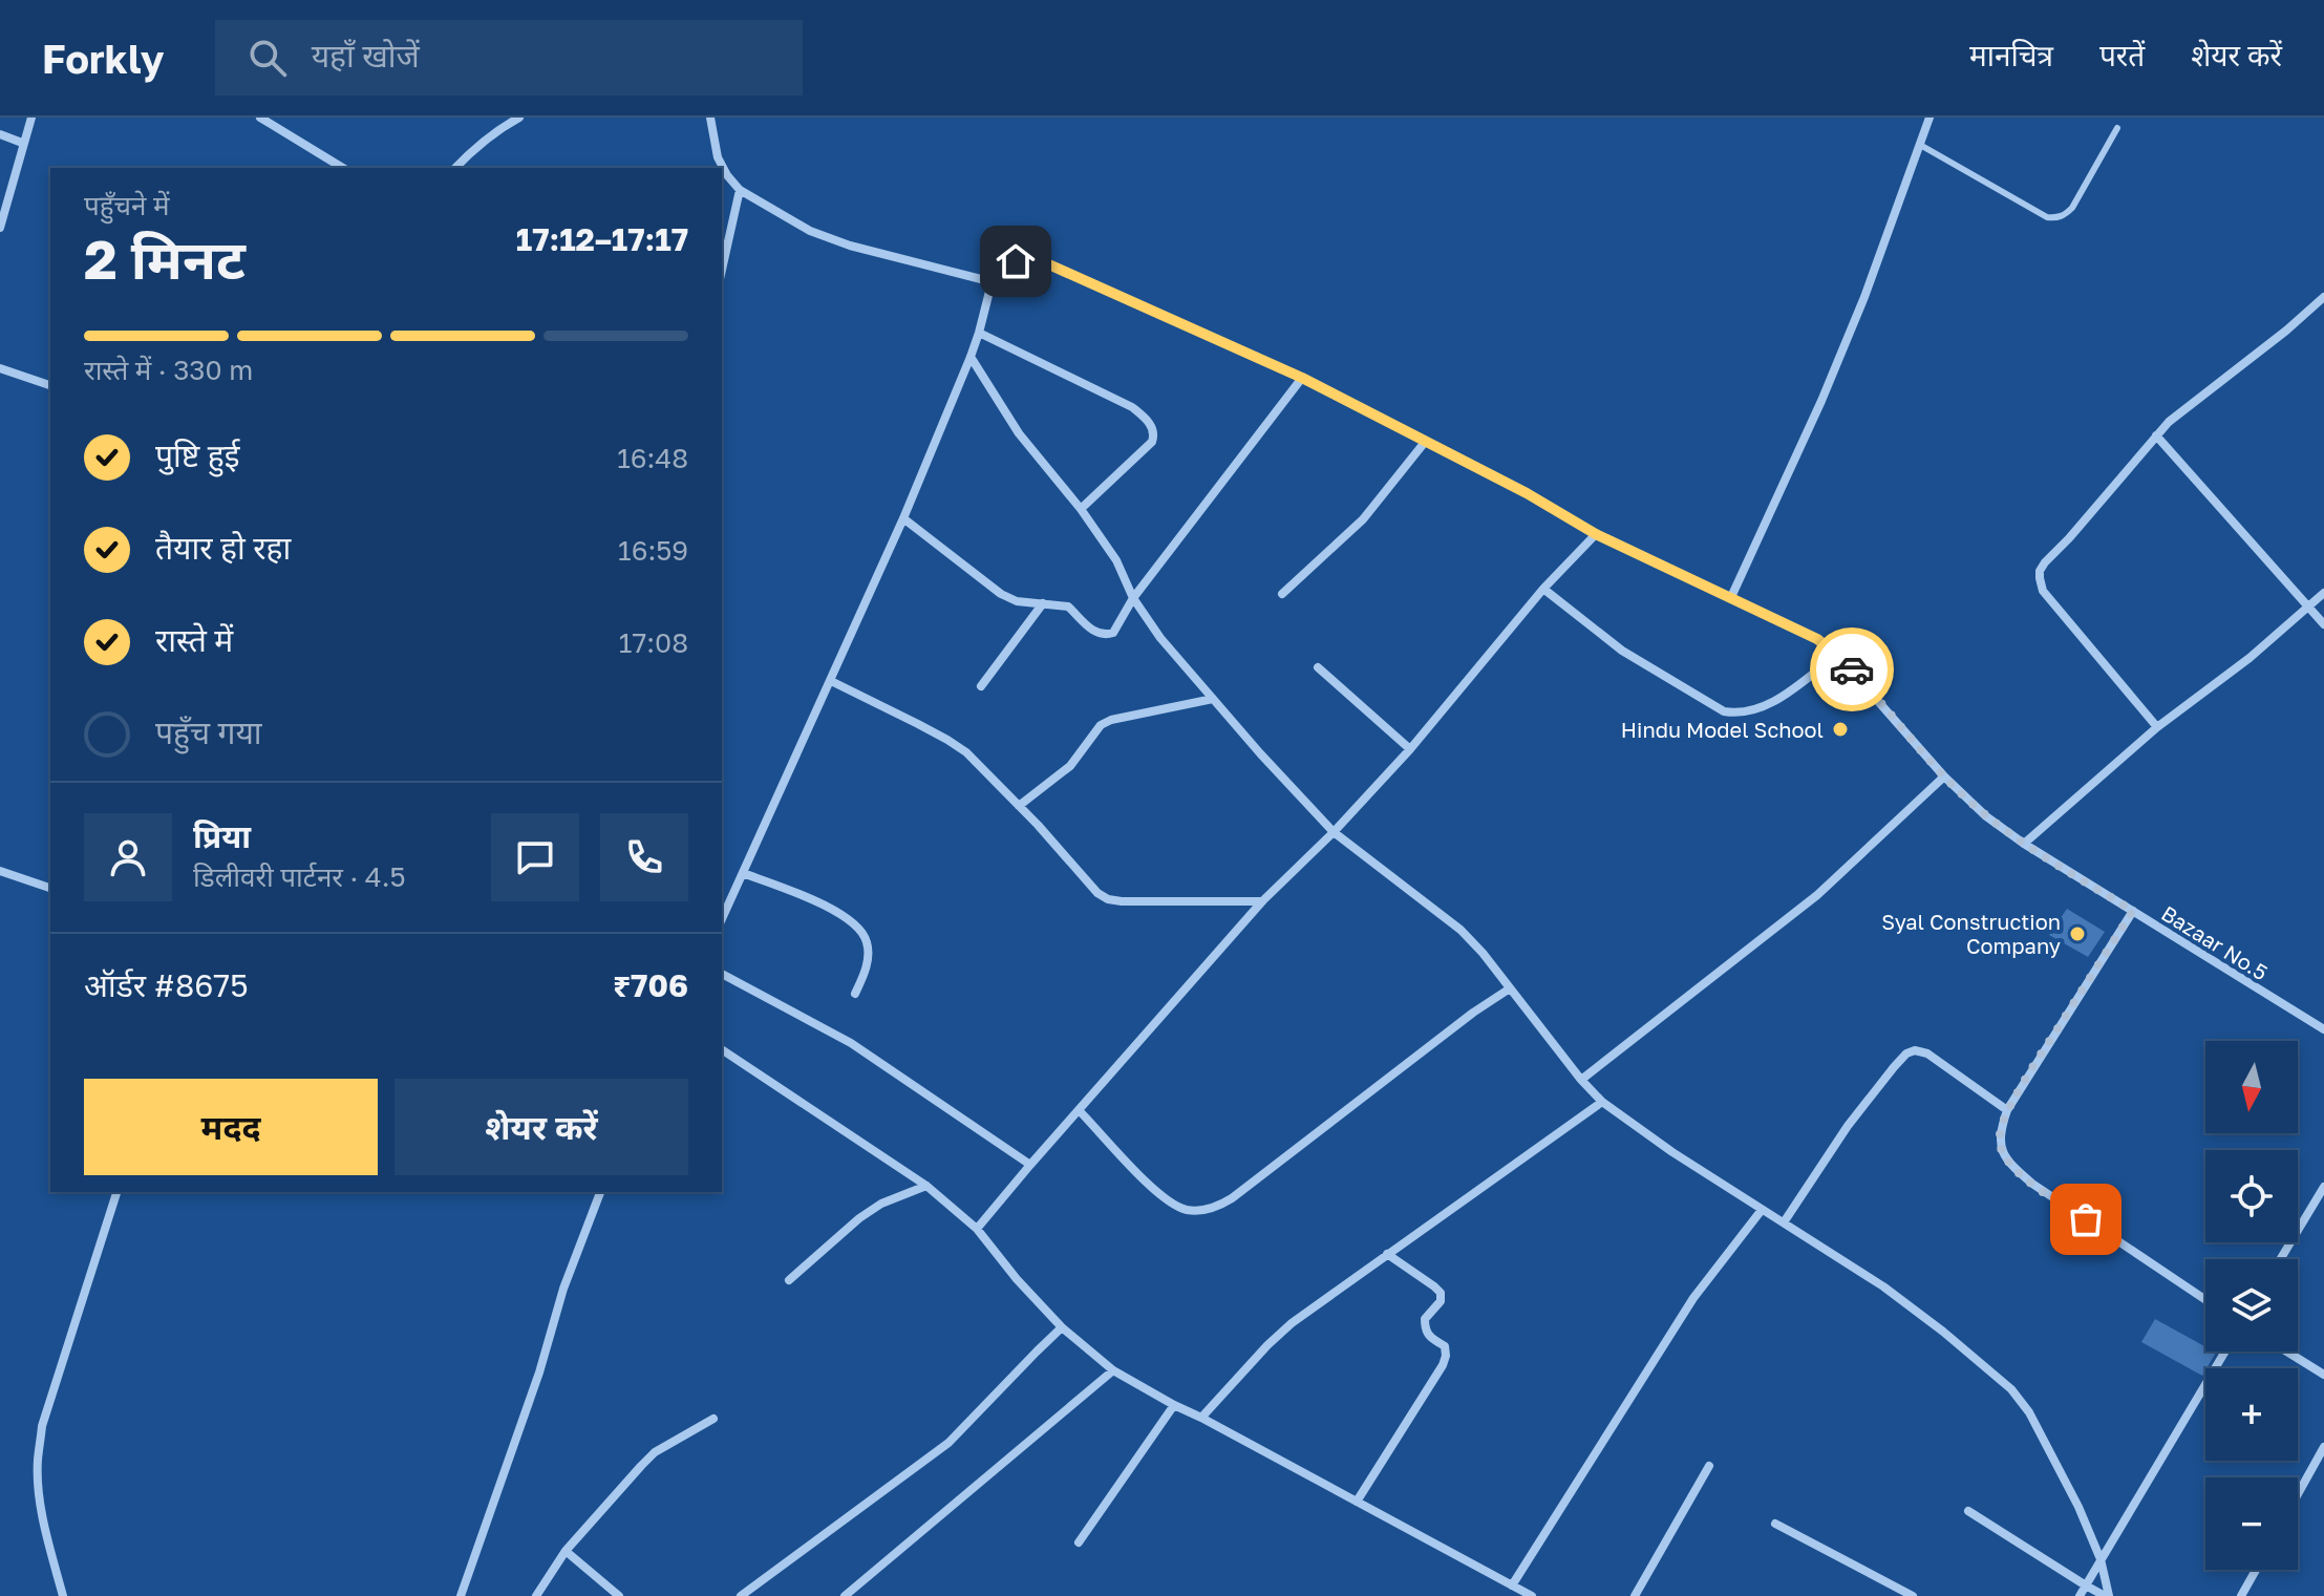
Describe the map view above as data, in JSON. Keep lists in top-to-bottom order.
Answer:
{
  "streets": {
    "street": ["Bazaar No.5"]
  },
  "places": ["Hindu Model School", "Syal Construction Company"],
  "north": "bottom",
  "page": {
    "header": "Forkly",
    "search": "यहाँ खोजें",
    "nav": ["मानचित्र", "परतें", "शेयर करें"],
    "heading": ["2 मिनट", "पहुँचने में", "17:12–17:17"],
    "panel": [
      "प्रिया",
      "डिलीवरी पार्टनर · 4.5",
      "ऑर्डर #8675",
      "₹706"
    ],
    "bar": "रास्ते में · 330 m",
    "list": [
      ["पुष्टि हुई", "16:48"],
      ["तैयार हो रहा", "16:59"],
      ["रास्ते में", "17:08"],
      "पहुँच गया"
    ],
    "map_buttons": ["+", "−"],
    "buttons": ["मदद", "शेयर करें"]
  }
}
